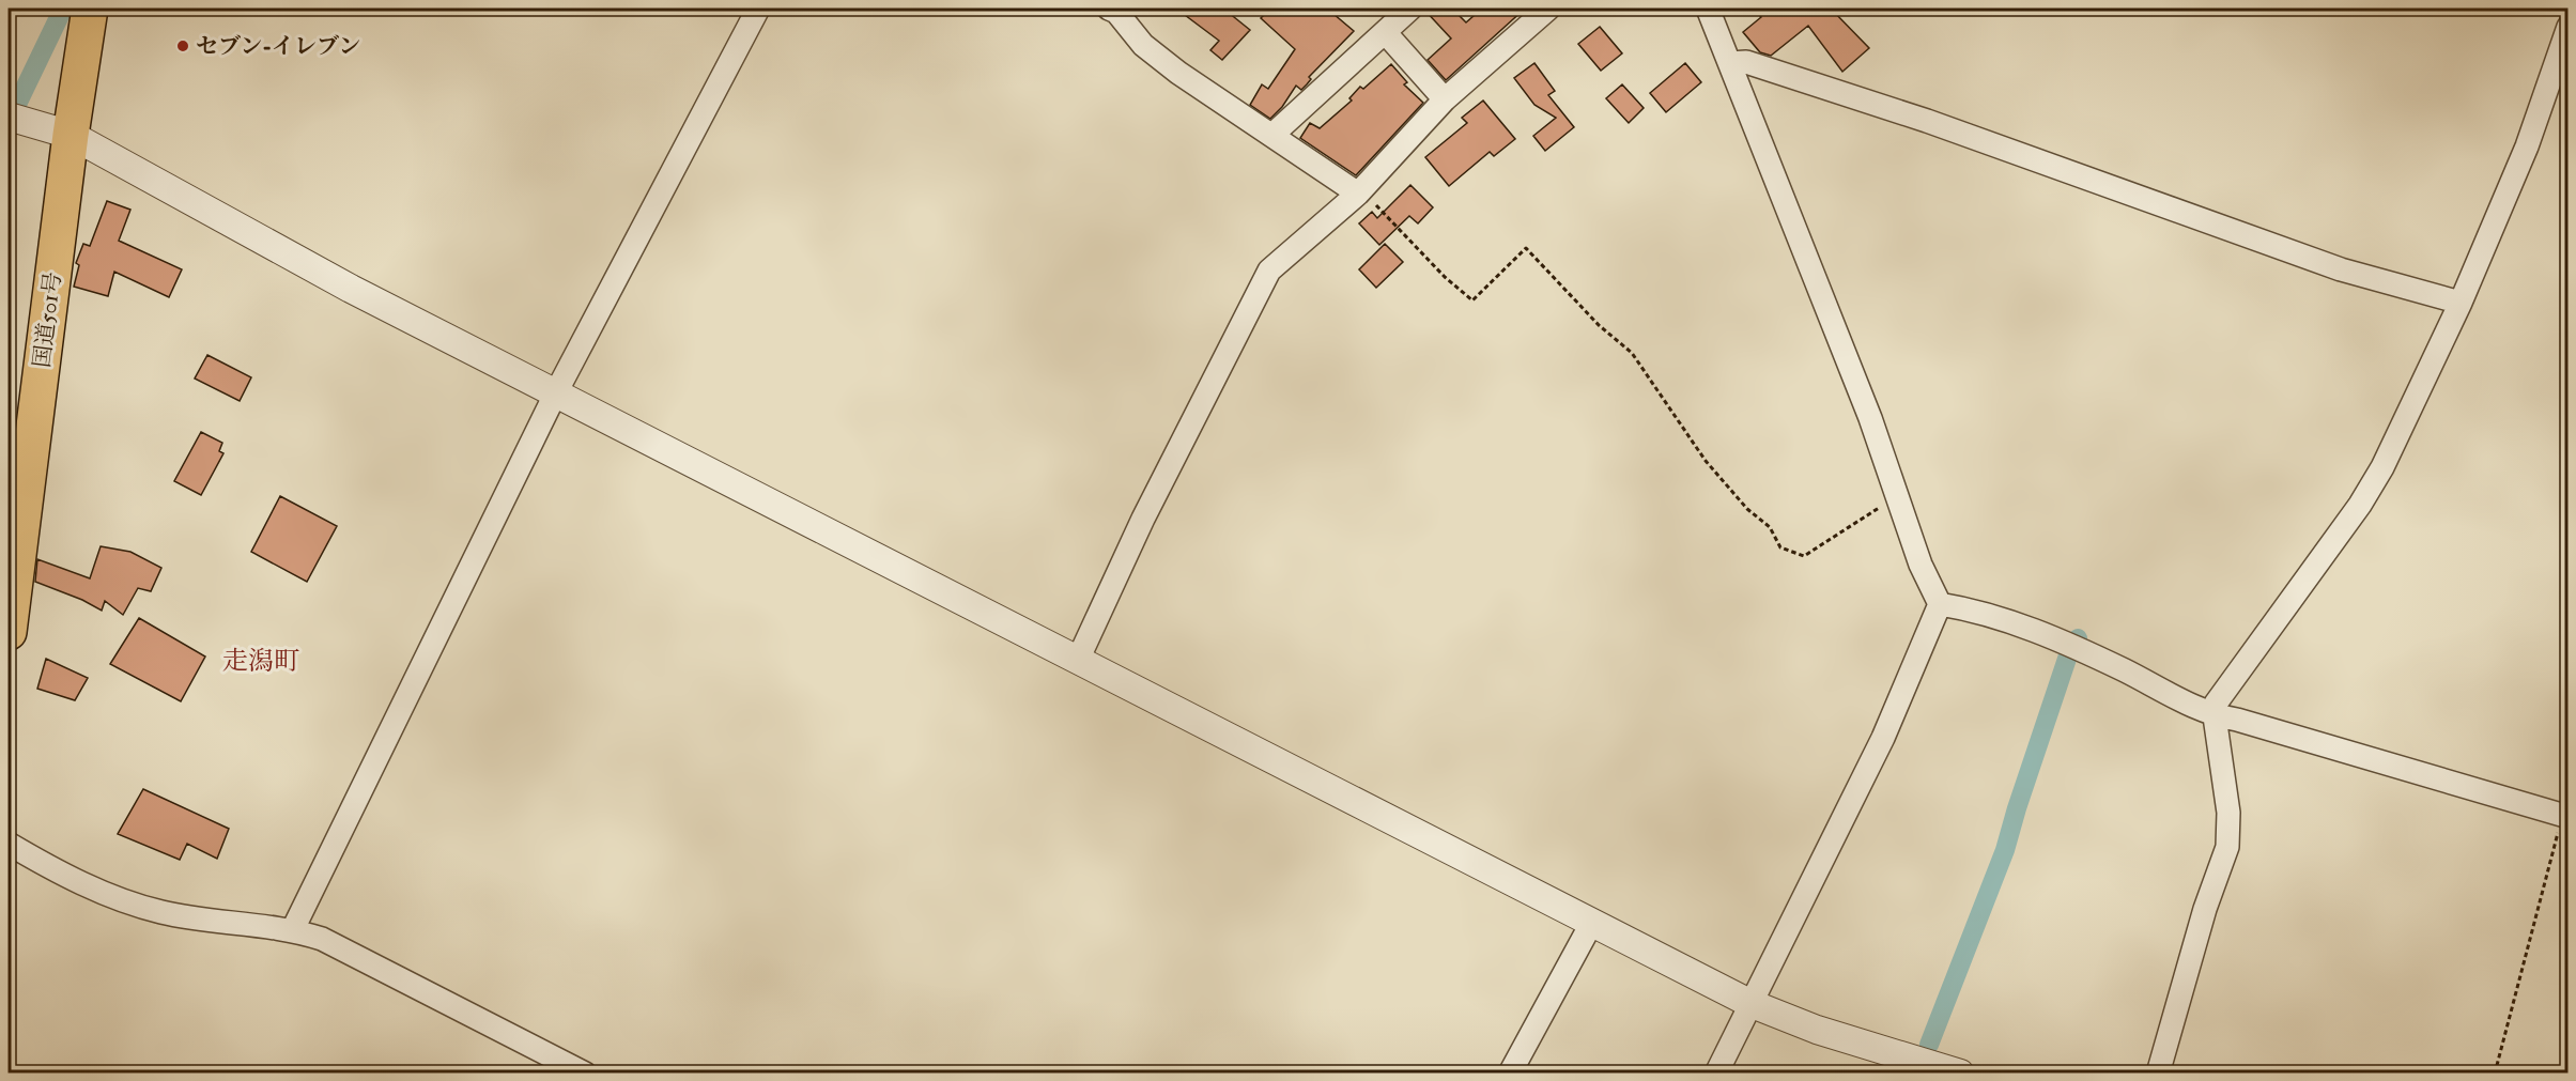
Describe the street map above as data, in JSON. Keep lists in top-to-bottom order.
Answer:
{
  "streets": {
    "highway": ["国道501号"]
  },
  "districts": ["走潟町"],
  "places": ["セブン-イレブン"]
}
